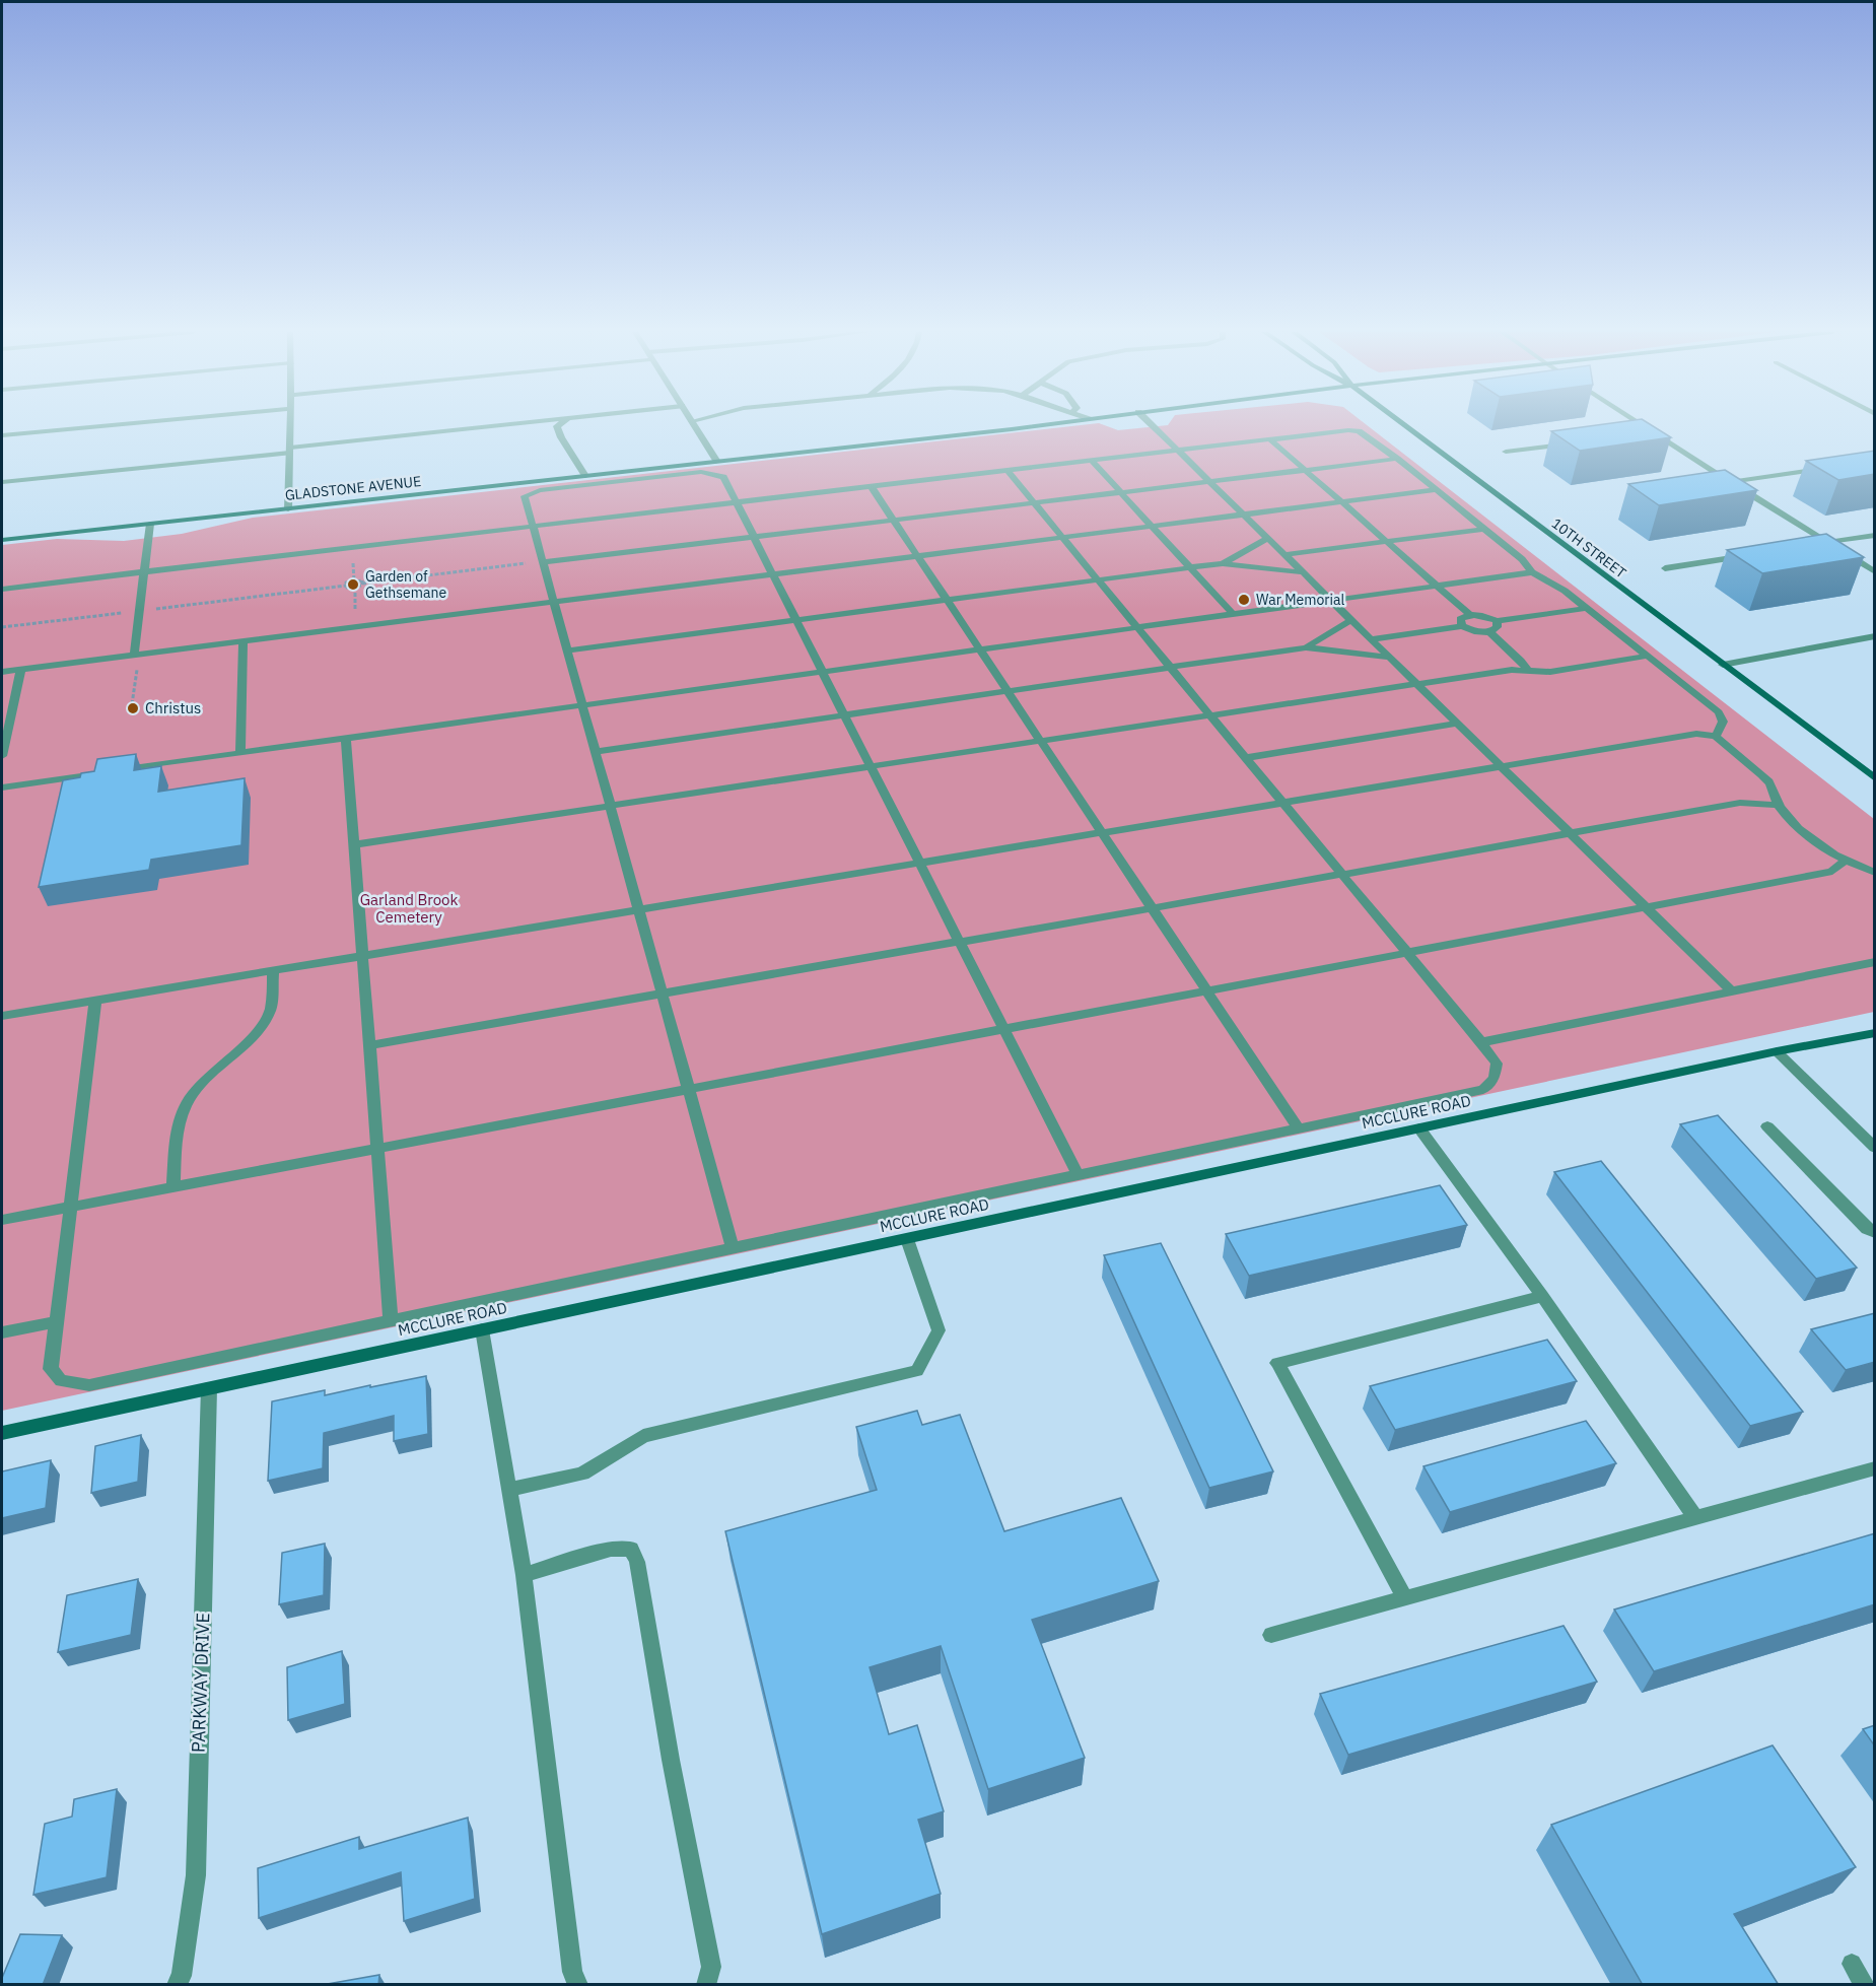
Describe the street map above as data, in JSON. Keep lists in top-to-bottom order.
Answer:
{
  "streets": {
    "street": [
      "GLADSTONE AVENUE",
      "10TH STREET",
      "MCCLURE ROAD",
      "PARKWAY DRIVE"
    ]
  },
  "crossings": [
    ["MCCLURE ROAD", "PARKWAY DRIVE"]
  ],
  "parks": ["Garland Brook Cemetery"],
  "places": ["Garden of Gethsemane", "War Memorial", "Christus"]
}
